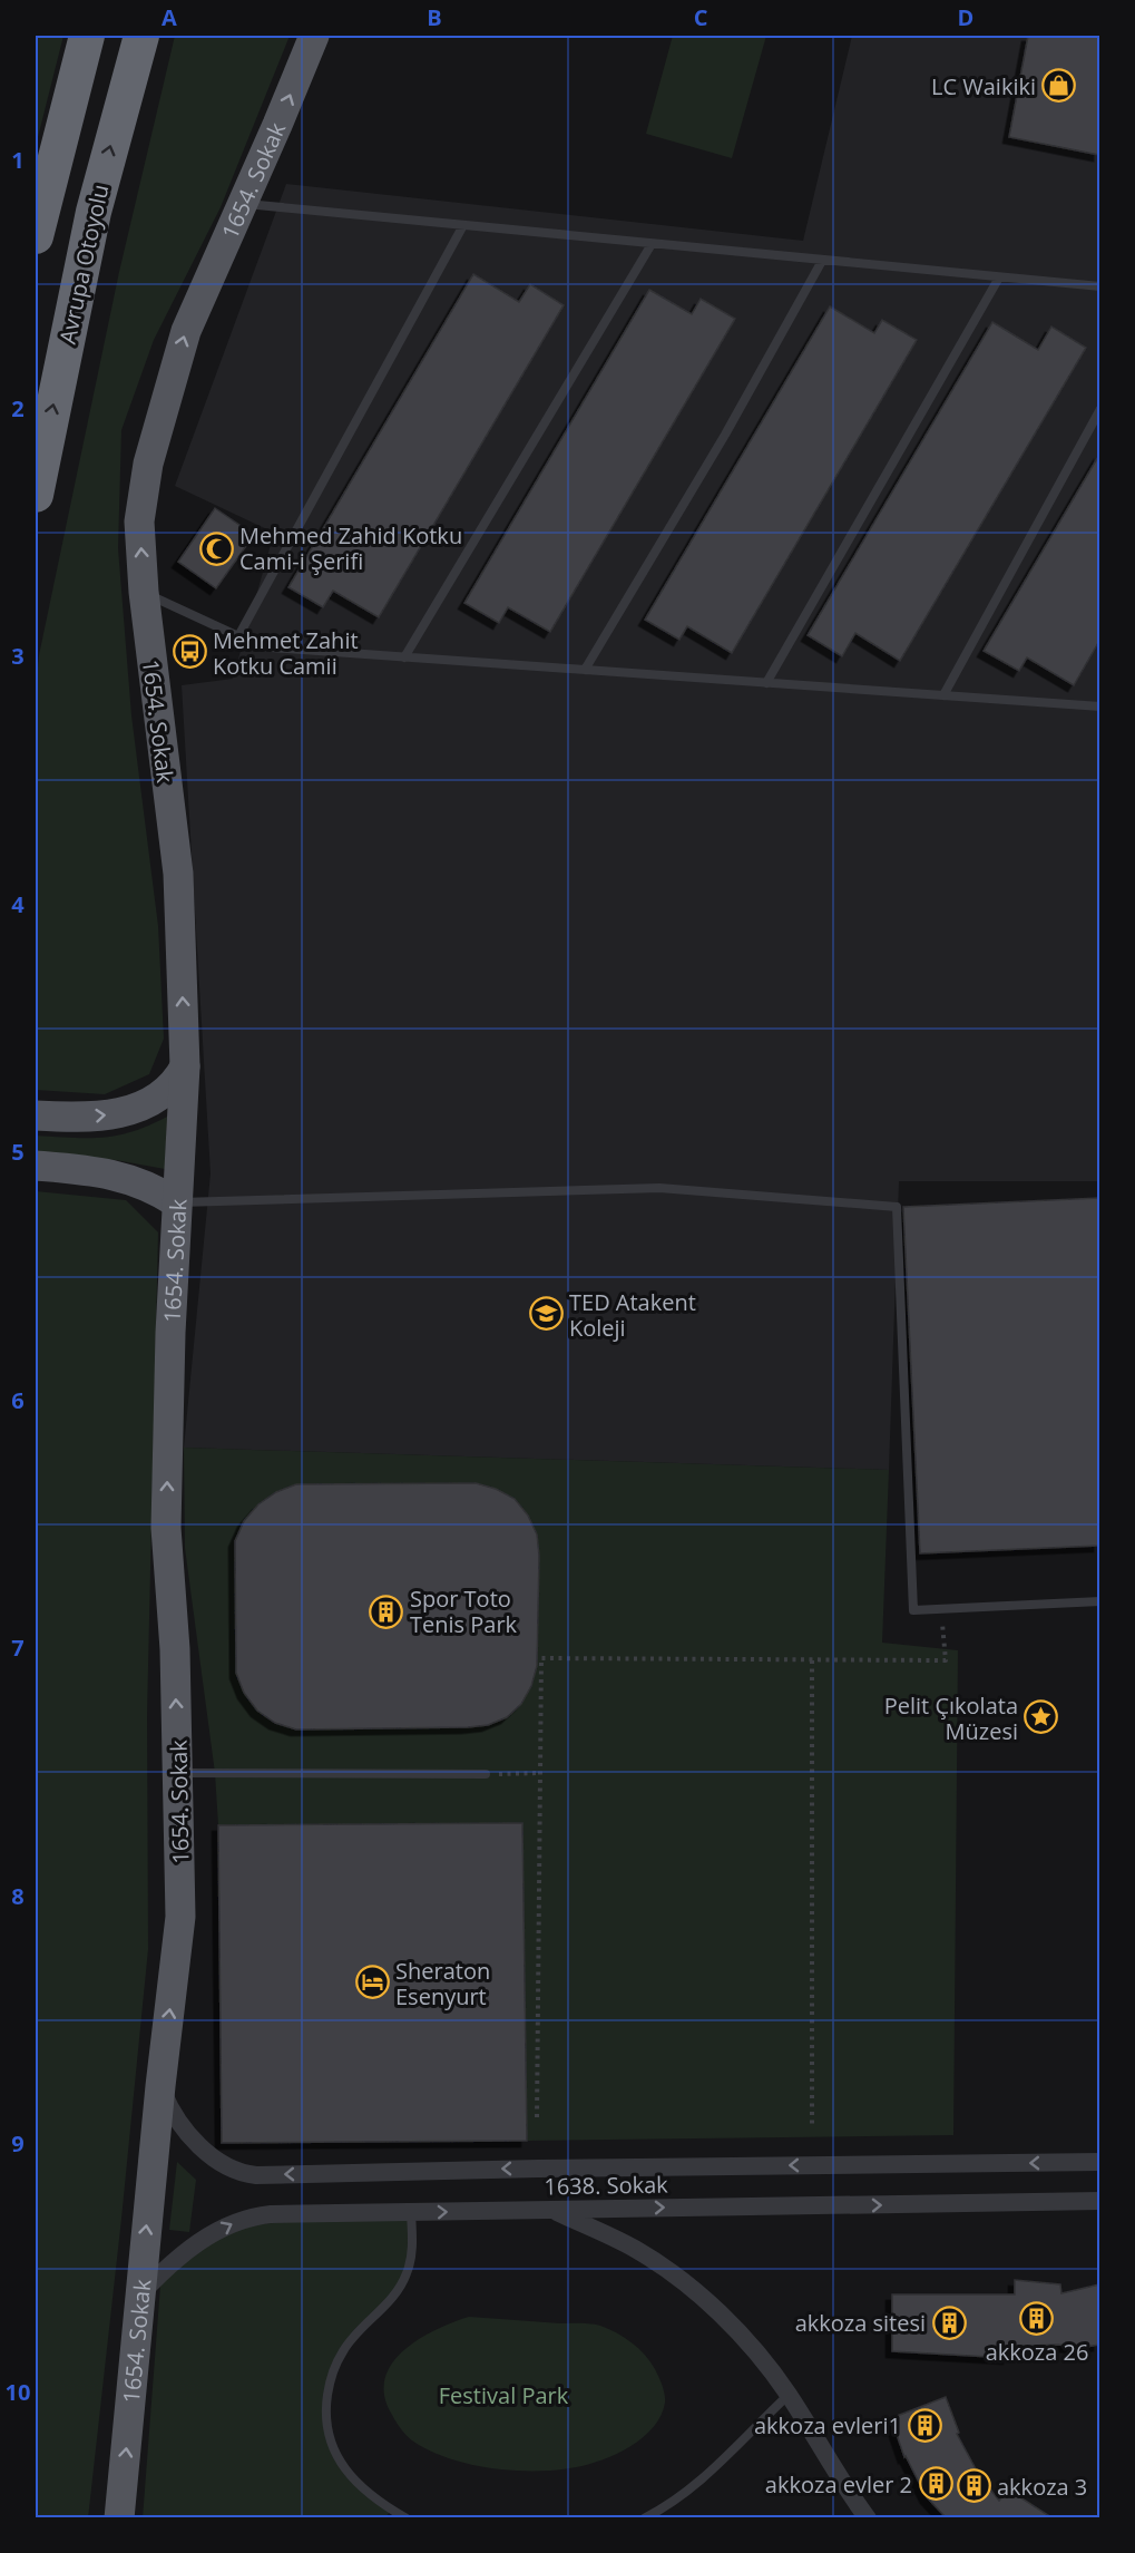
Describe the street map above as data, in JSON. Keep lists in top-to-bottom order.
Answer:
{
  "streets": {
    "highway": ["Avrupa Otoyolu"],
    "main road": ["1654. Sokak"],
    "street": ["1638. Sokak"]
  },
  "crossings": [
    ["1654. Sokak", "1638. Sokak"]
  ],
  "one_way": ["1654. Sokak"],
  "parks": ["Festival Park"],
  "places": {
    "shop": ["LC Waikiki"],
    "mosque": ["Mehmed Zahid Kotku Cami-i Şerifi"],
    "bus stop": ["Mehmet Zahit Kotku Camii"],
    "school or university": ["TED Atakent Koleji"],
    "building": [
      "Spor Toto Tenis Park",
      "akkoza 26",
      "akkoza sitesi",
      "akkoza evleri1",
      "akkoza evler 2",
      "akkoza 3"
    ],
    "place": ["Pelit Çıkolata Müzesi"],
    "hotel": ["Sheraton Esenyurt"]
  },
  "grid": {
    "columns": [
      "A",
      "B",
      "C",
      "D"
    ],
    "rows": [
      "1",
      "2",
      "3",
      "4",
      "5",
      "6",
      "7",
      "8",
      "9",
      "10"
    ]
  }
}
